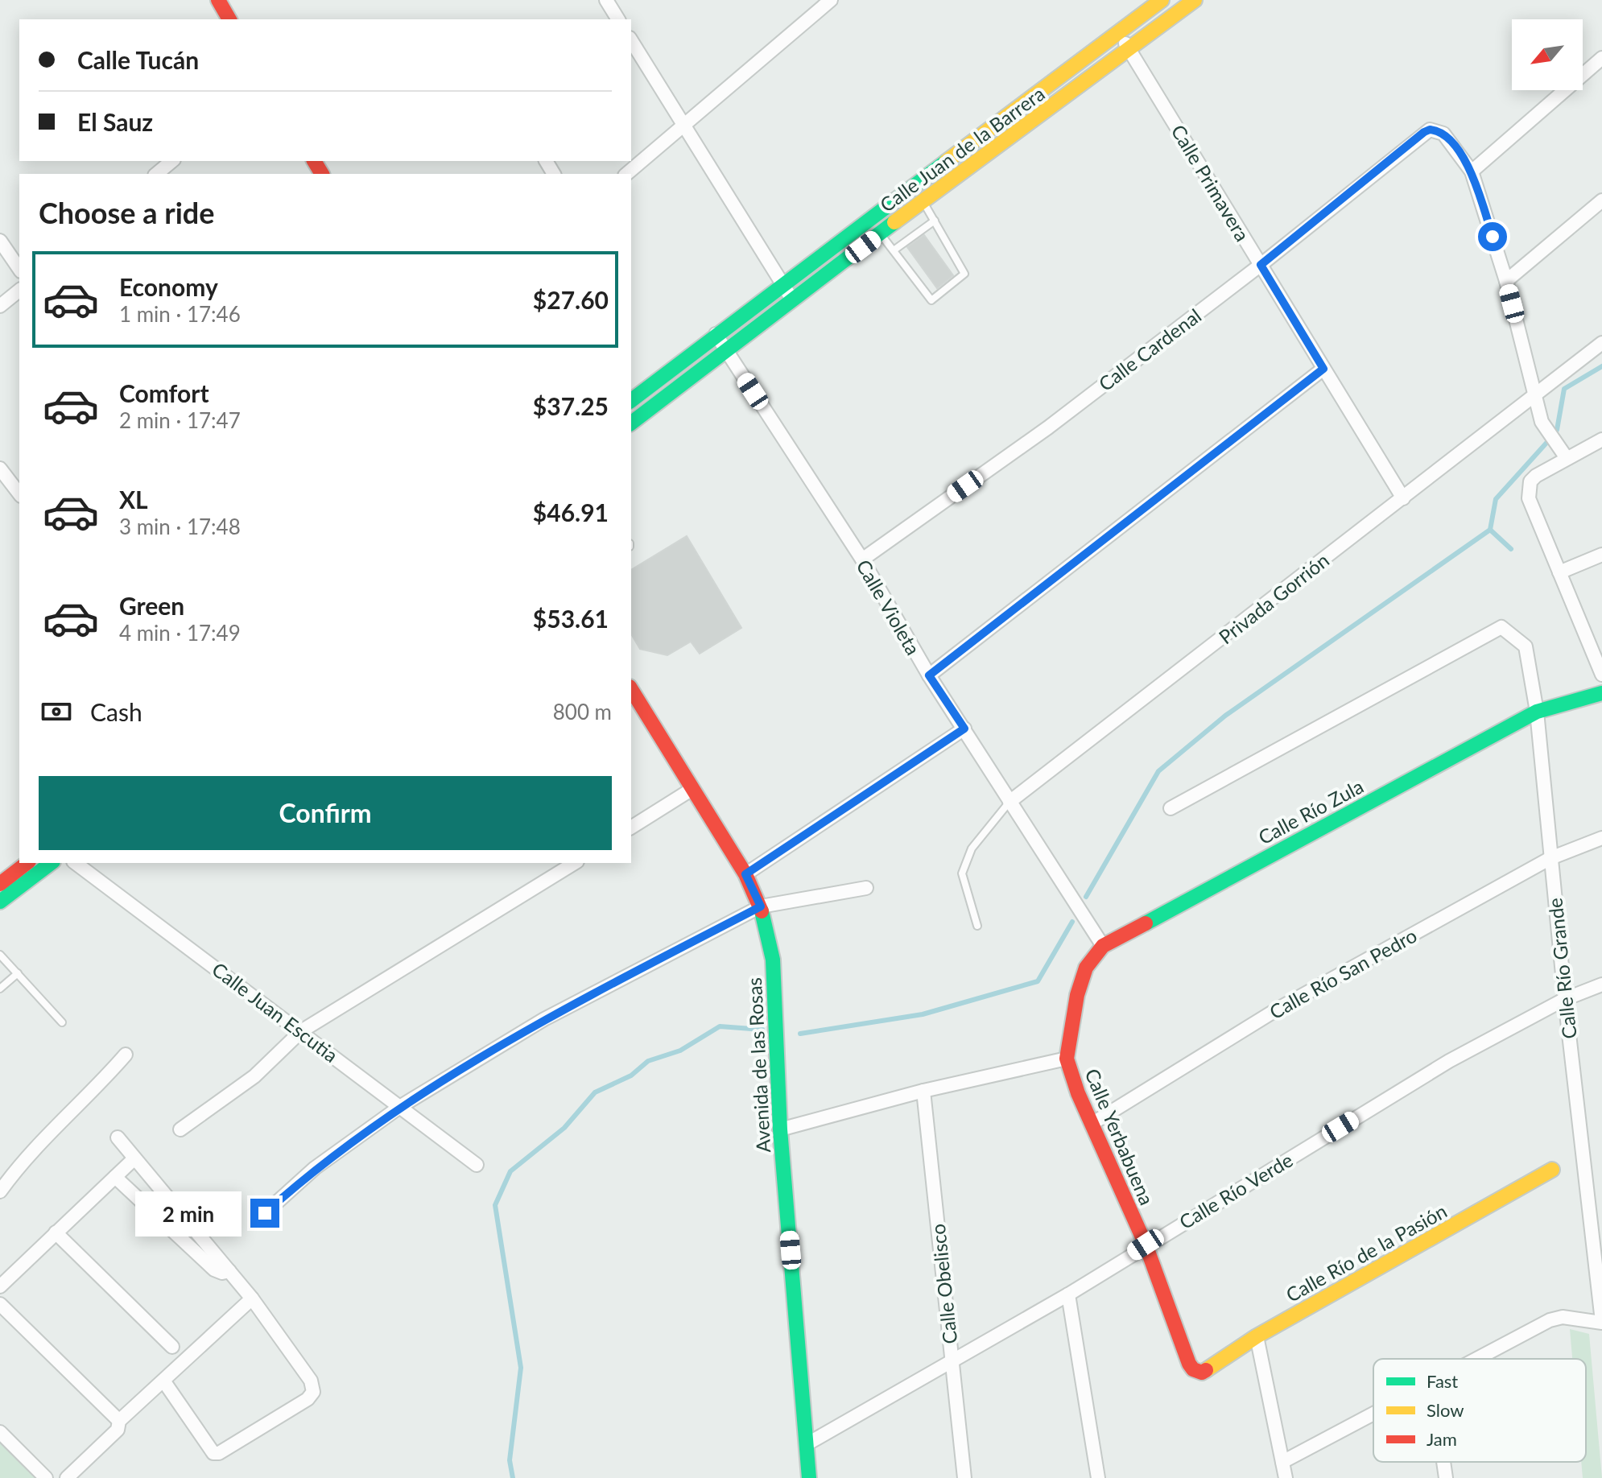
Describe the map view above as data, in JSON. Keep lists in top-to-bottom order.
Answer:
{
  "streets": {
    "street": [
      "Calle Juan de la Barrera",
      "Calle Primavera",
      "Calle Cardenal",
      "Privada Gorrión",
      "Calle Violeta",
      "Calle Río Zula",
      "Calle Río Grande",
      "Calle Río San Pedro",
      "Calle Juan Escutia",
      "Avenida de las Rosas",
      "Calle Yerbabuena",
      "Calle Río Verde",
      "Calle Río de la Pasión",
      "Calle Obelisco"
    ]
  },
  "crossings": [
    ["Calle Juan de la Barrera", "Calle Primavera"],
    ["Calle Juan de la Barrera", "Calle Violeta"],
    ["Calle Primavera", "Calle Cardenal"],
    ["Calle Primavera", "Privada Gorrión"],
    ["Calle Cardenal", "Calle Violeta"],
    ["Privada Gorrión", "Calle Violeta"],
    ["Calle Violeta", "Calle Río Zula"],
    ["Calle Violeta", "Calle Yerbabuena"],
    ["Calle Río Zula", "Calle Río Grande"],
    ["Calle Río Zula", "Calle Yerbabuena"],
    ["Calle Río Grande", "Calle Río San Pedro"],
    ["Calle Río Grande", "Calle Río Verde"],
    ["Calle Río San Pedro", "Calle Yerbabuena"],
    ["Avenida de las Rosas", "Calle Río Verde"],
    ["Calle Yerbabuena", "Calle Río Verde"],
    ["Calle Yerbabuena", "Calle Río de la Pasión"],
    ["Calle Río Verde", "Calle Obelisco"]
  ],
  "legend": ["Fast", "Slow", "Jam"],
  "north": "bottom left",
  "page": {
    "banner": ["Calle Tucán", "El Sauz"],
    "heading": "Choose a ride",
    "list": [
      {
        "name": "Economy",
        "note": "1 min · 17:46",
        "value": "$27.60"
      },
      {
        "name": "Comfort",
        "note": "2 min · 17:47",
        "value": "$37.25"
      },
      {
        "name": "XL",
        "note": "3 min · 17:48",
        "value": "$46.91"
      },
      {
        "name": "Green",
        "note": "4 min · 17:49",
        "value": "$53.61"
      }
    ],
    "pay": ["Cash", "800 m"],
    "buttons": "Confirm",
    "bubble": "2 min"
  }
}
